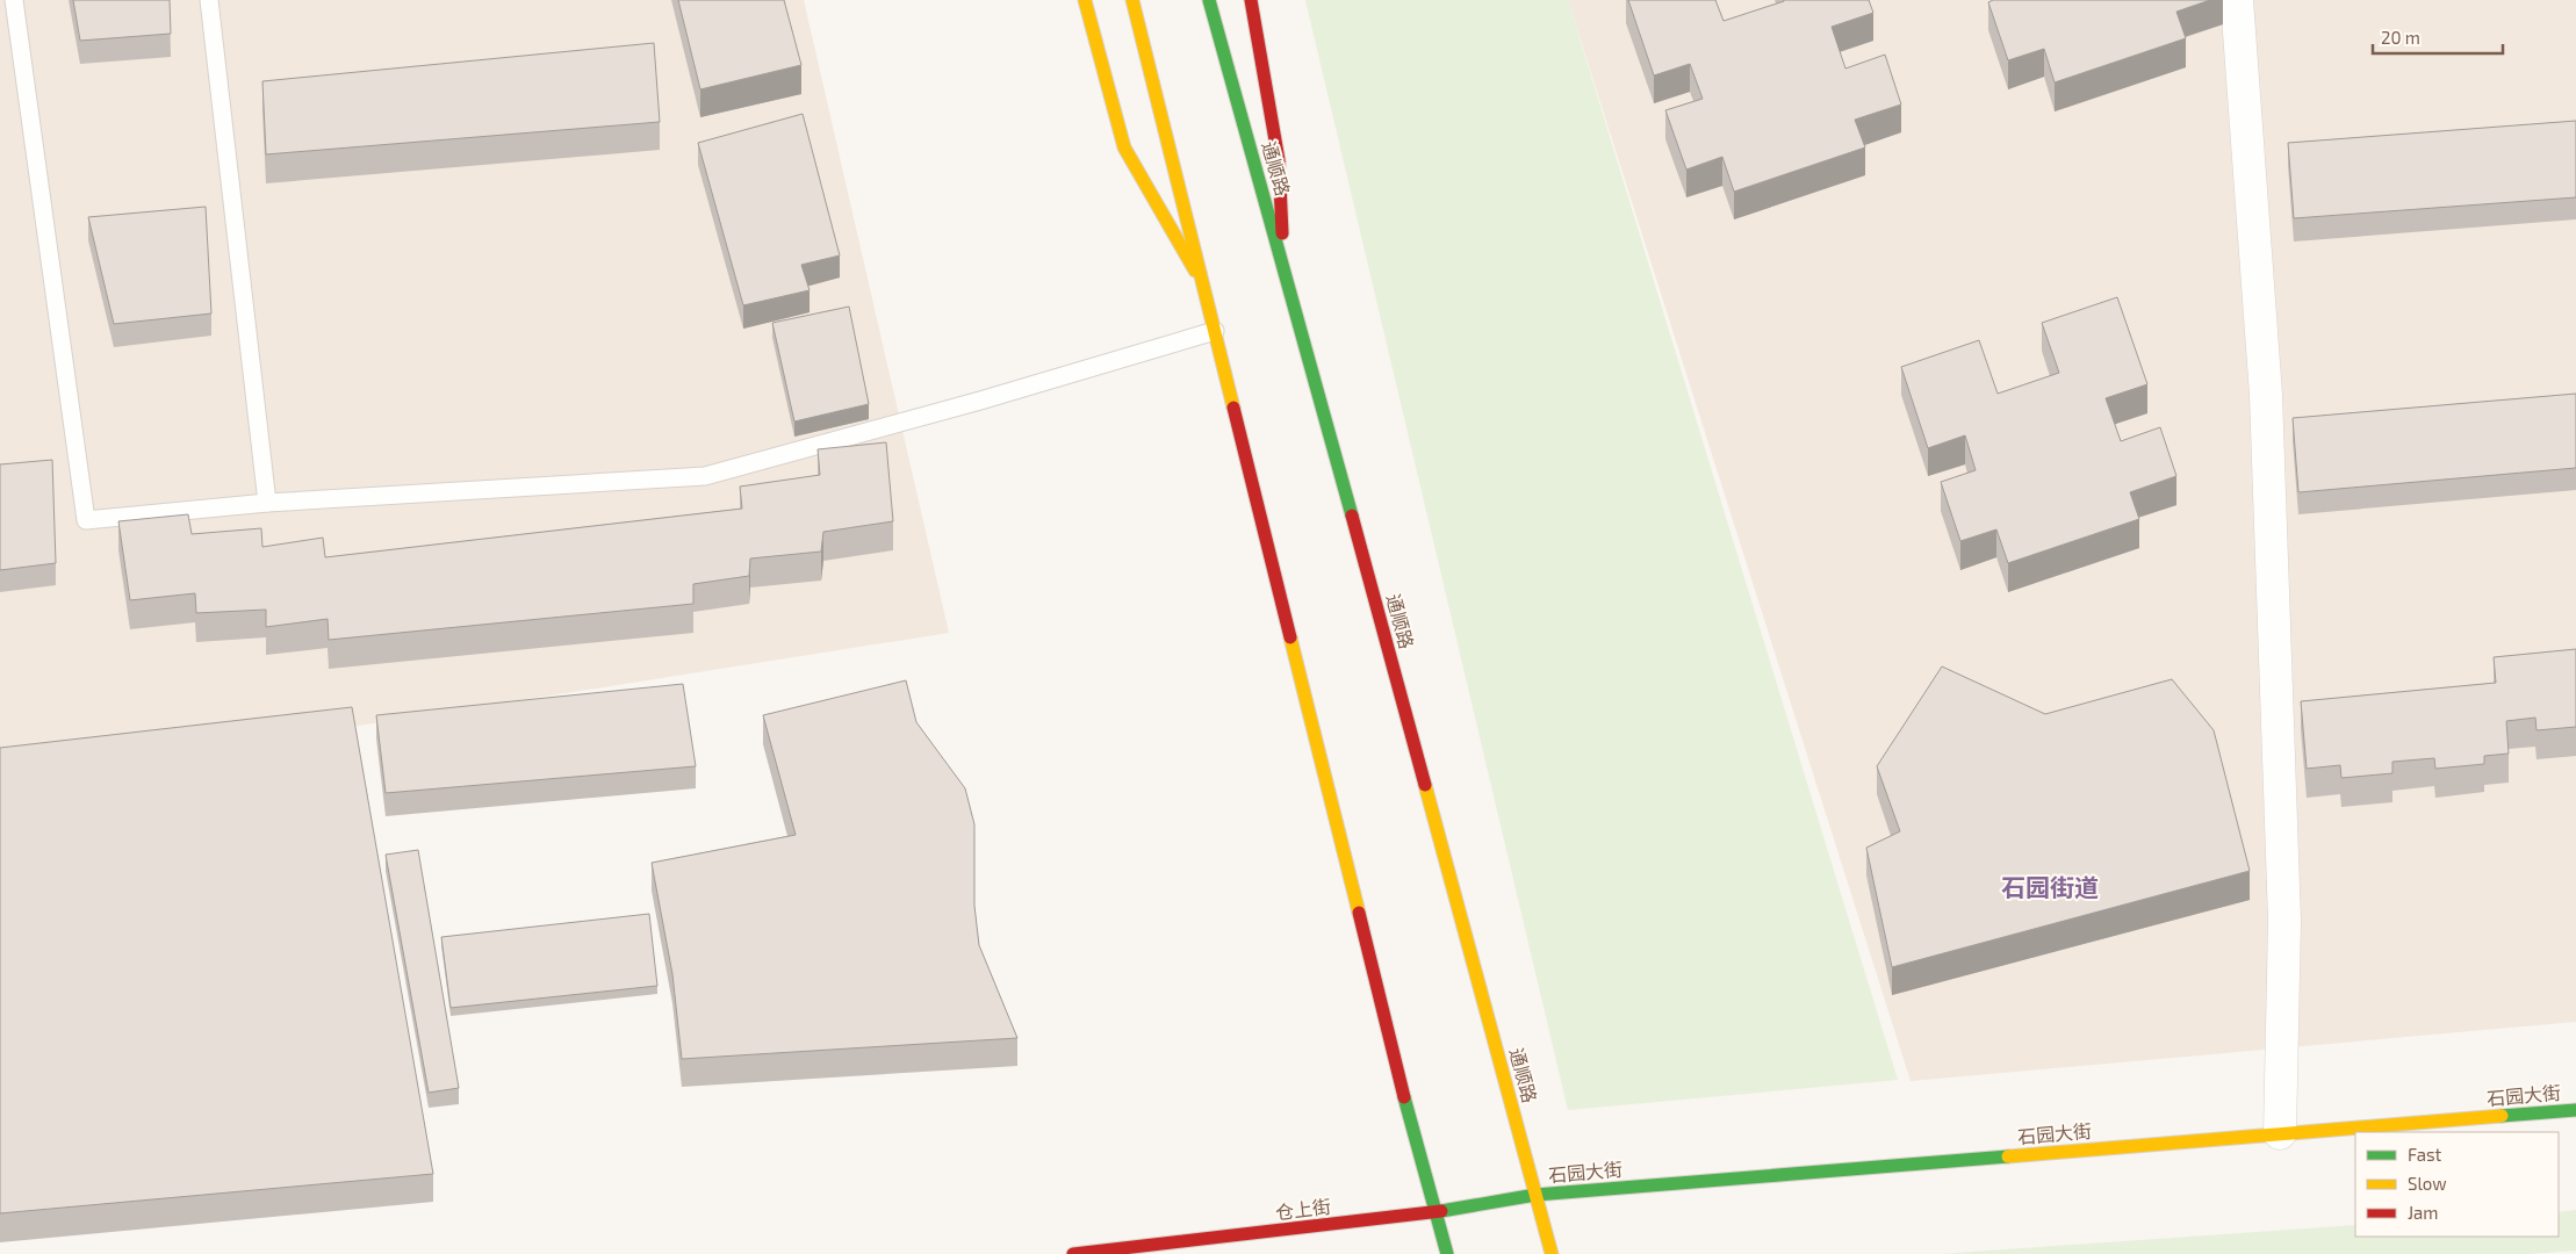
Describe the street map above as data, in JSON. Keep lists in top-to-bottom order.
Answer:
{
  "streets": {
    "main road": ["通顺路", "石园大街", "仓上街"]
  },
  "crossings": [
    ["通顺路", "石园大街"],
    ["通顺路", "仓上街"],
    ["石园大街", "仓上街"]
  ],
  "districts": ["石园街道"],
  "legend": ["Fast", "Slow", "Jam"],
  "scale_bar": "20 m"
}
